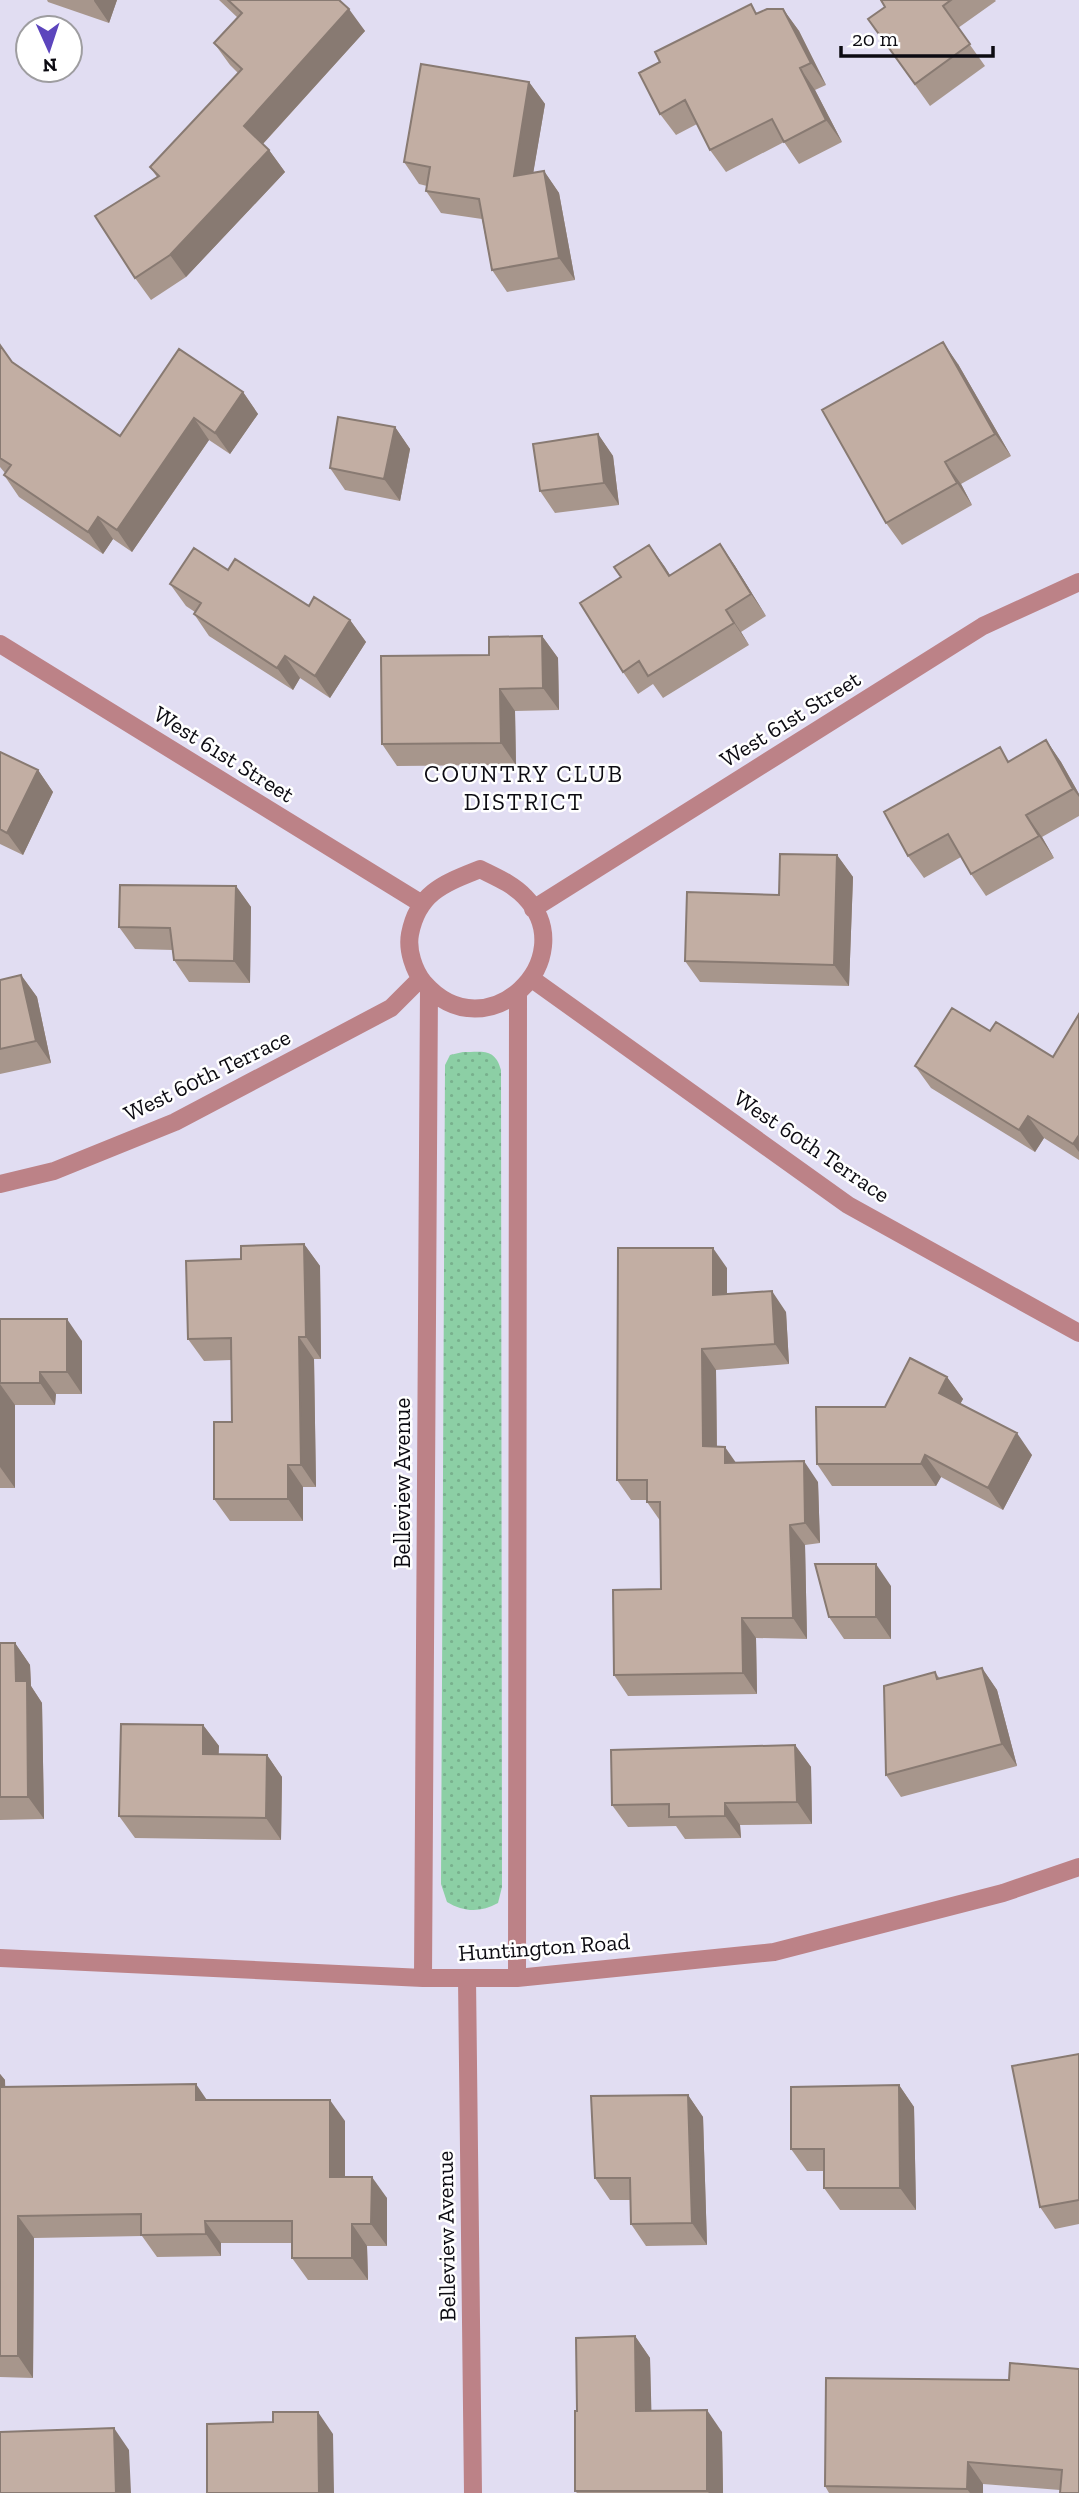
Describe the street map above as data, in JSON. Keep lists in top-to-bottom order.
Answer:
{
  "streets": {
    "street": [
      "West 61st Street",
      "West 60th Terrace",
      "Belleview Avenue",
      "Huntington Road"
    ]
  },
  "crossings": [
    ["West 61st Street", "West 60th Terrace"],
    ["West 61st Street", "Belleview Avenue"],
    ["West 60th Terrace", "Belleview Avenue"],
    ["Belleview Avenue", "Huntington Road"]
  ],
  "districts": ["COUNTRY CLUB DISTRICT"],
  "scale_bar": "20 m",
  "north": "bottom"
}
